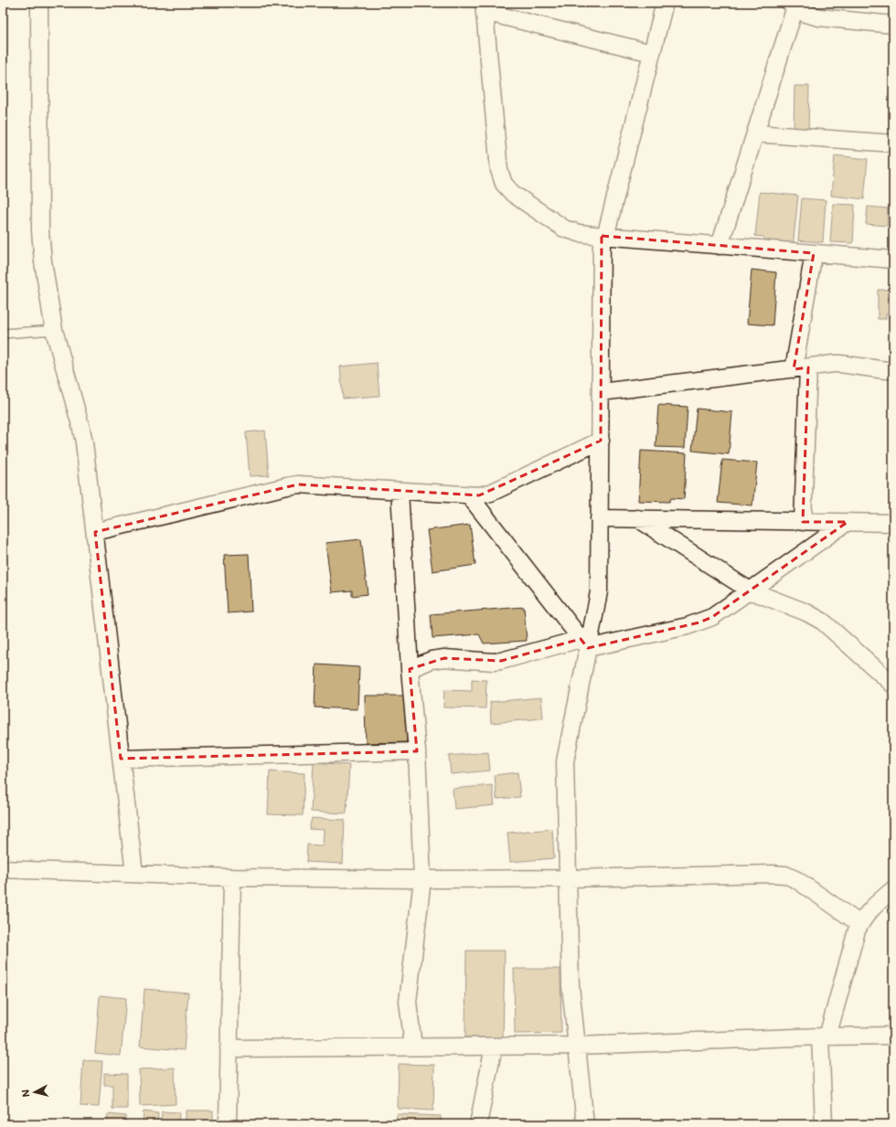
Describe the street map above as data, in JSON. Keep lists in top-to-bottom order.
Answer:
{
  "north": "left"
}
